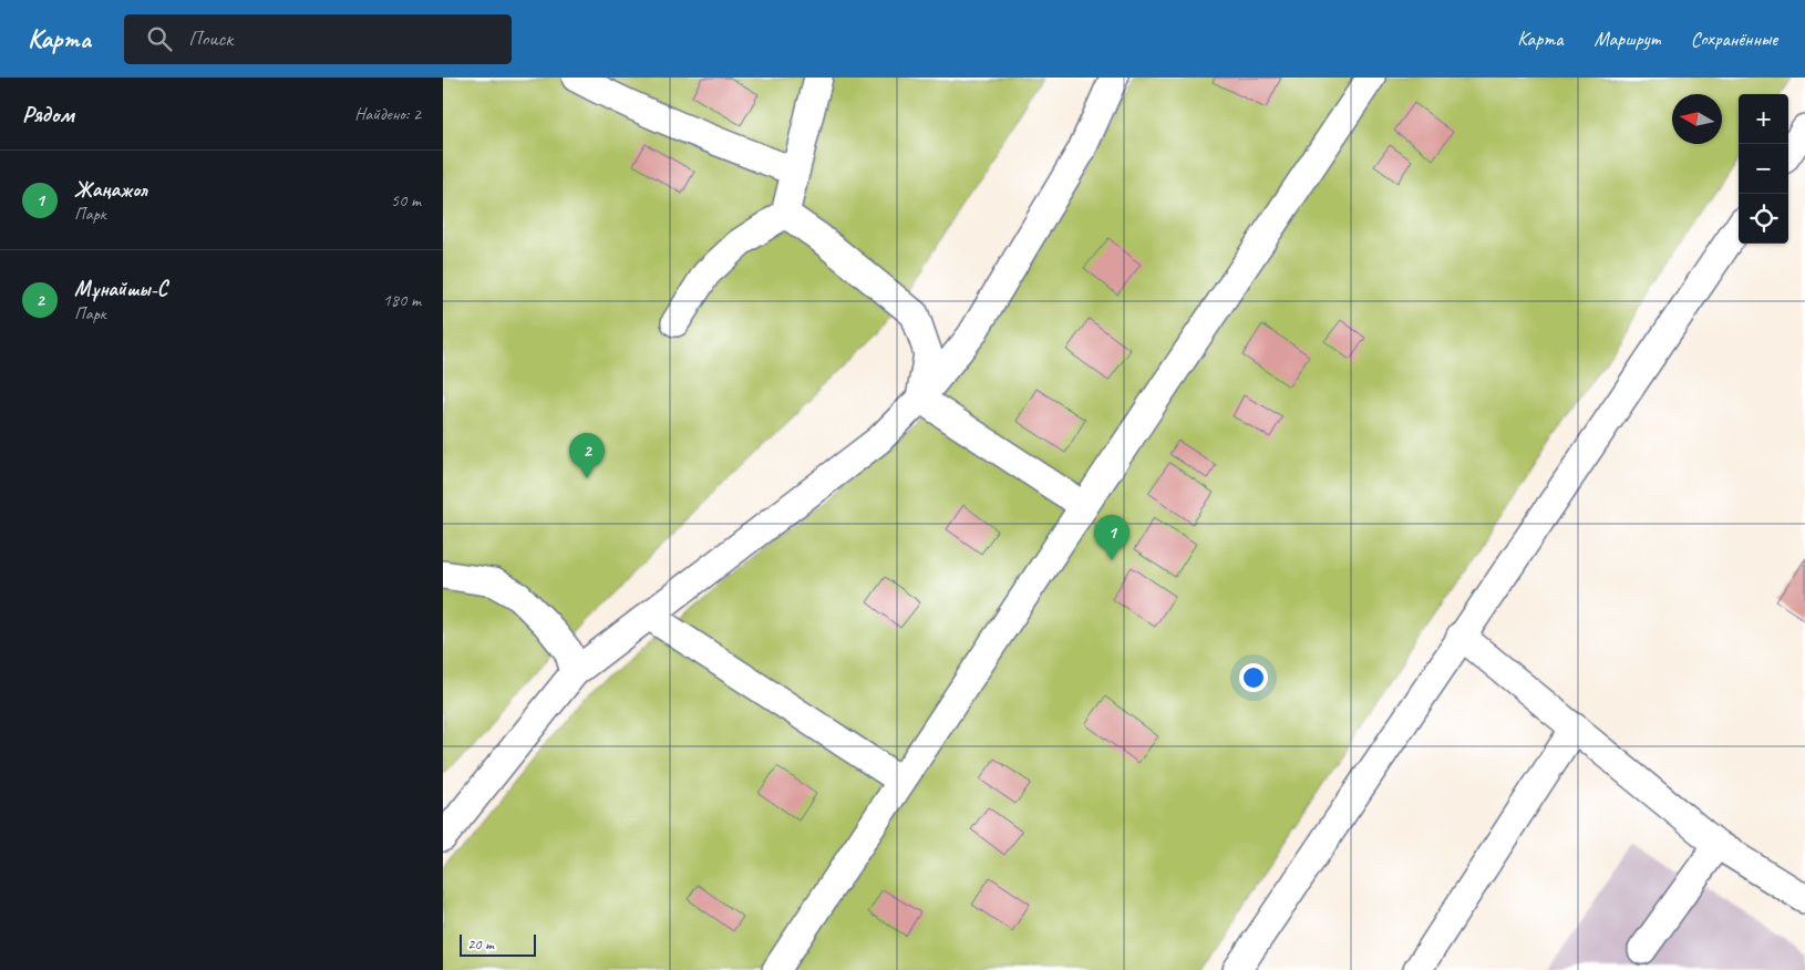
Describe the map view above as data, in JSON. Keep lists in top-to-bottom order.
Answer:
{
  "scale_bar": "20 m",
  "north": "left",
  "page": {
    "header": "Карта",
    "search": "Поиск",
    "nav": ["Карта", "Маршрут", "Сохранённые"],
    "heading": ["Рядом", "Найдено: 2"],
    "map_buttons": ["+", "−"],
    "list": [
      {
        "mark": "1",
        "name": "Жаңажол",
        "note": "Парк",
        "value": "50 m"
      },
      {
        "mark": "2",
        "name": "Мұнайшы-С",
        "note": "Парк",
        "value": "180 m"
      }
    ],
    "pins": ["2", "1"],
    "scale": "20 m"
  }
}
